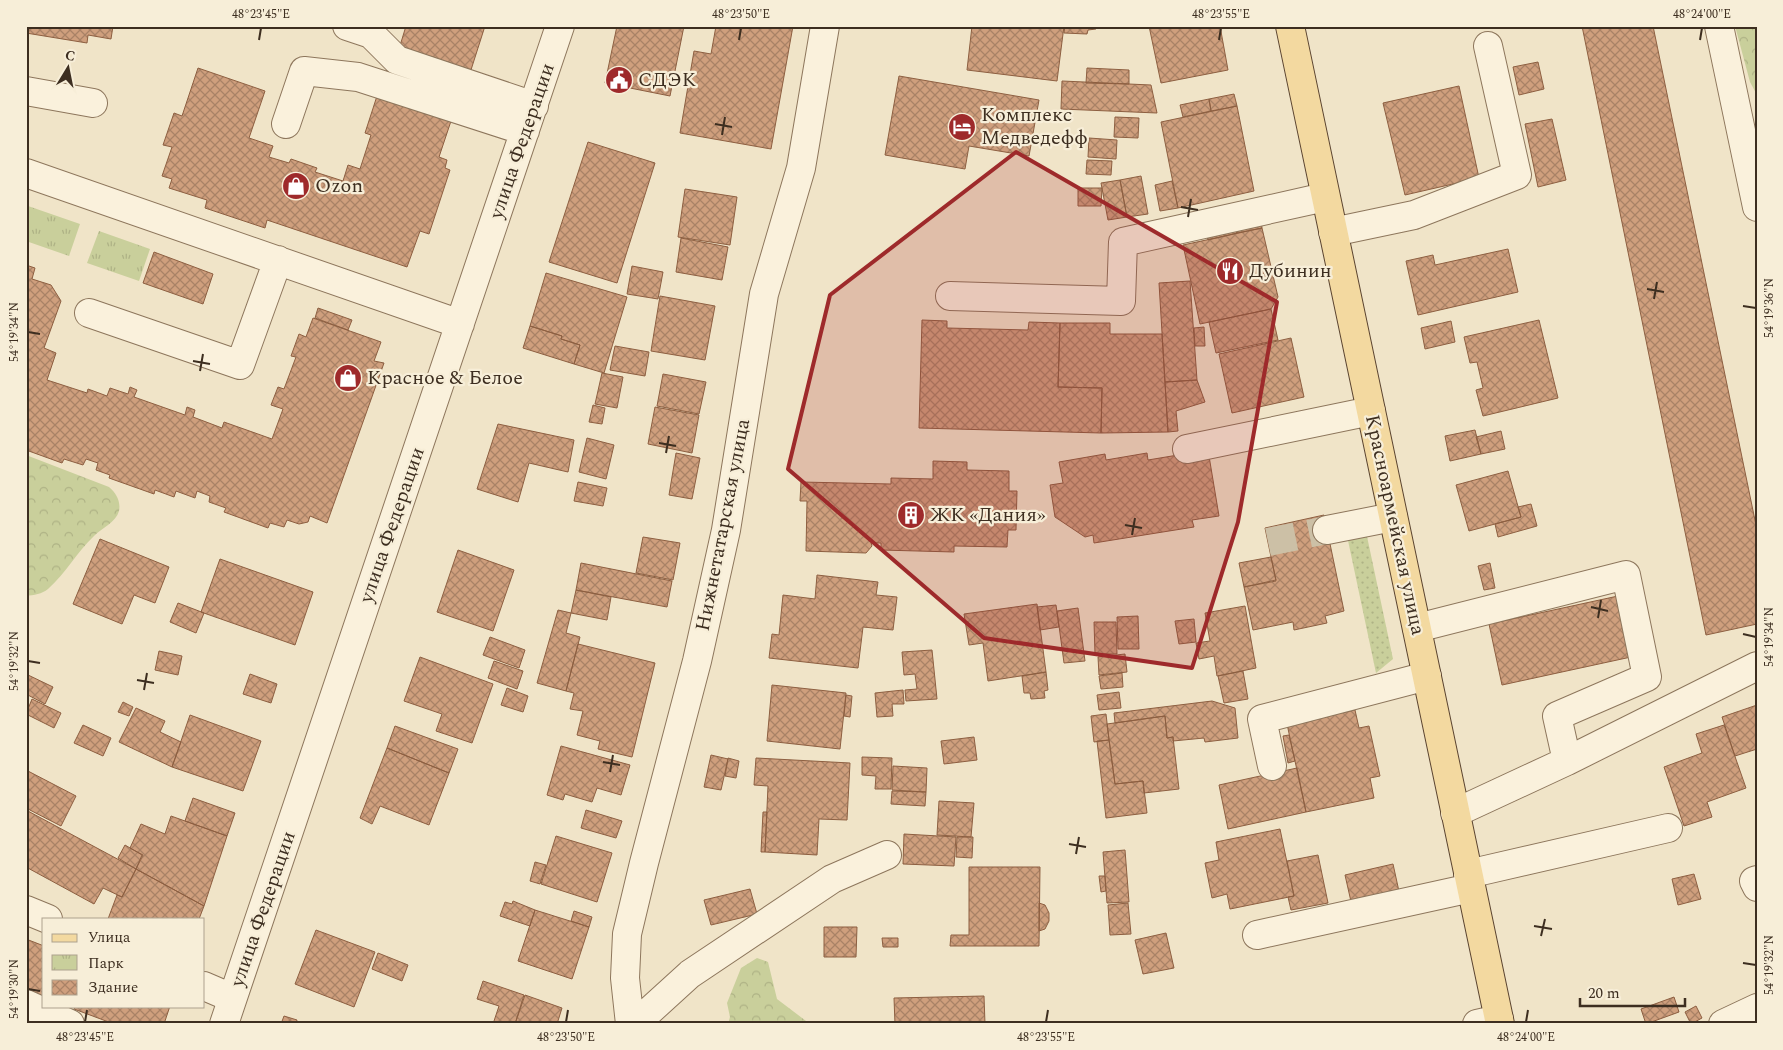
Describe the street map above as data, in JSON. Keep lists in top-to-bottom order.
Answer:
{
  "streets": {
    "main road": ["Красноармейская улица"],
    "street": ["улица Федерации", "Нижнетатарская улица"]
  },
  "places": {
    "public building": ["СДЭК"],
    "hotel": ["Комплекс Медведефф"],
    "shop": ["Ozon", "Красное & Белое"],
    "restaurant": ["Дубинин"],
    "building": ["ЖК «Дания»"]
  },
  "legend": ["Улица", "Парк", "Здание"],
  "scale_bar": "20 m",
  "north": "top",
  "coordinates": [
    "48°23'45\"E",
    "48°23'50\"E",
    "48°23'55\"E",
    "48°24'00\"E",
    "54°19'36\"N",
    "54°19'34\"N",
    "54°19'32\"N",
    "54°19'30\"N"
  ]
}
